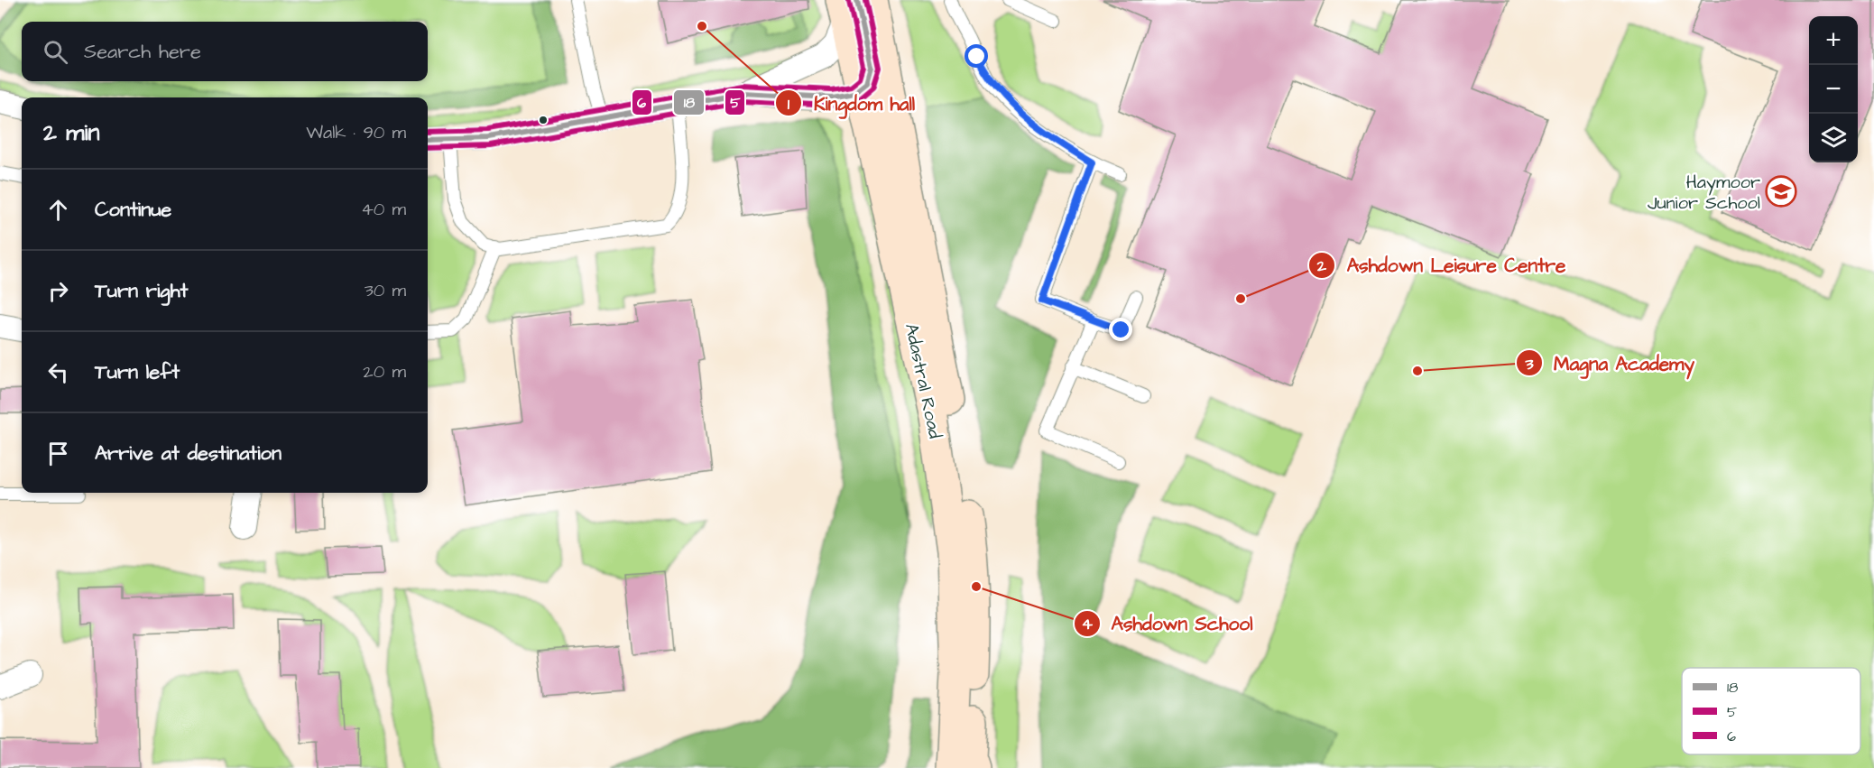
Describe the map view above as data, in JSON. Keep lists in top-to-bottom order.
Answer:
{
  "streets": {
    "street": ["Adastral Road"]
  },
  "places": {
    "other": [
      "Kingdom hall",
      "Ashdown Leisure Centre",
      "Magna Academy",
      "Ashdown School"
    ],
    "school or university": ["Haymoor Junior School"]
  },
  "lines": ["transit line 18", "transit line 5", "transit line 6"],
  "legend": ["18", "5", "6"],
  "page": {
    "map_buttons": ["+", "−"],
    "search": "Search here",
    "heading": ["2 min", "Walk · 90 m"],
    "list": [
      ["Continue", "40 m"],
      ["Turn right", "30 m"],
      ["Turn left", "20 m"],
      "Arrive at destination"
    ]
  }
}
